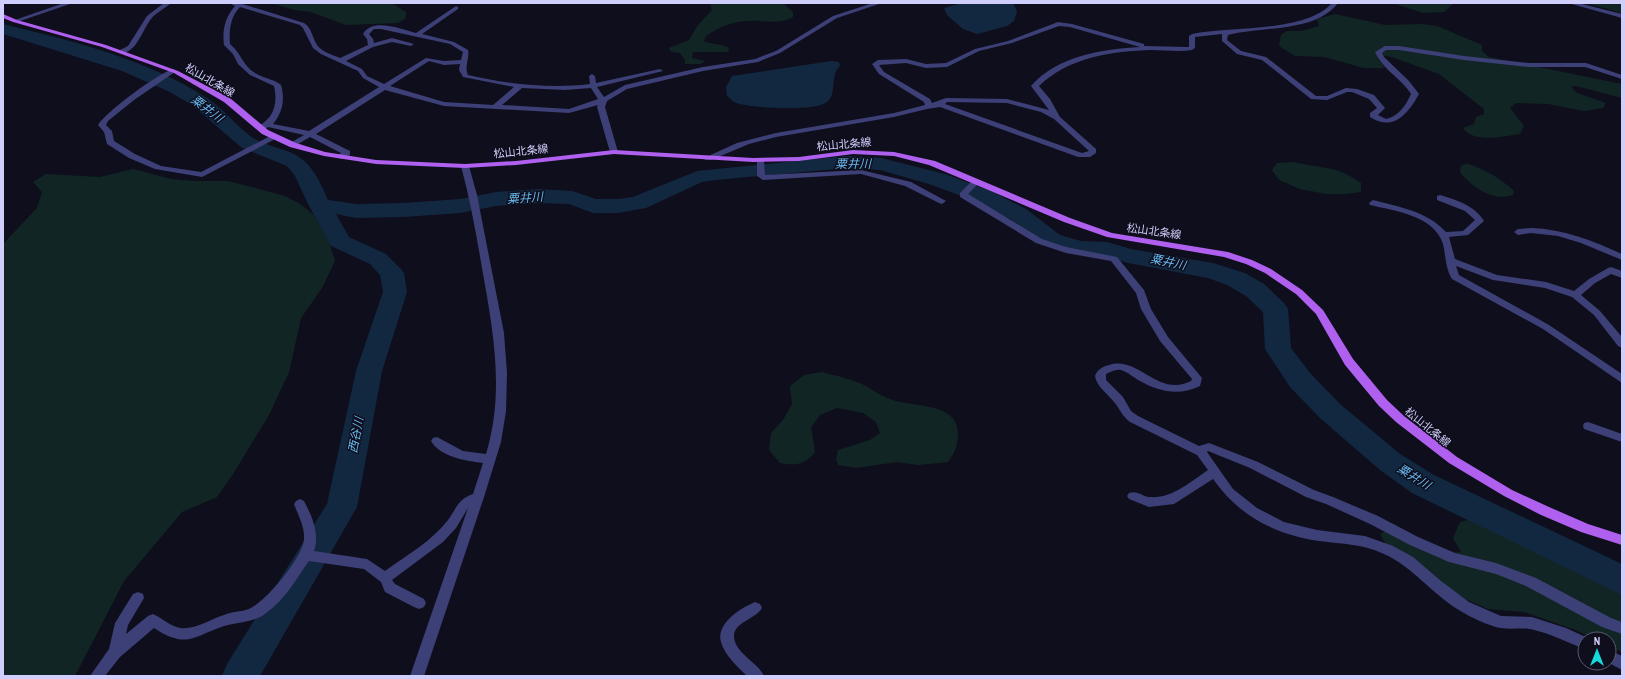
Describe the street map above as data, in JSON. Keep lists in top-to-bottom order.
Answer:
{
  "streets": {
    "main road": ["松山北条線"]
  },
  "water": ["粟井川", "西谷川"],
  "north": "top"
}
